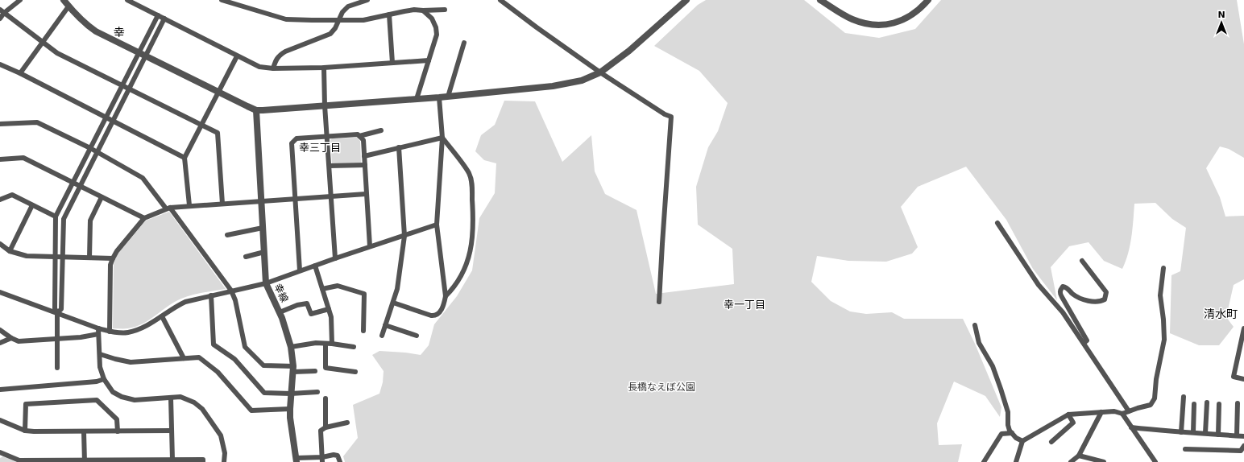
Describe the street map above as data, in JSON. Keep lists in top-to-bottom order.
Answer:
{
  "streets": {
    "street": ["幸線"]
  },
  "districts": [
    "幸",
    "幸三丁目",
    "幸一丁目",
    "清水町"
  ],
  "parks": ["長橋なえぼ公園"],
  "north": "top"
}
